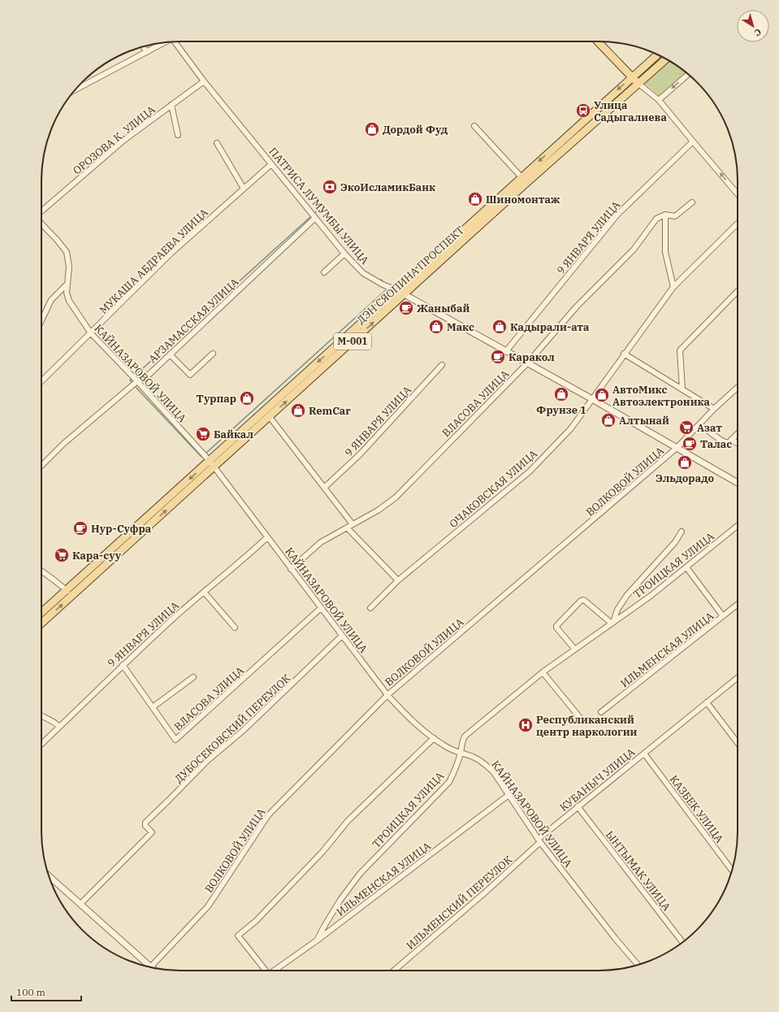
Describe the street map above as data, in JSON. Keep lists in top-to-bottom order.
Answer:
{
  "streets": {
    "main road": ["ДЭН СЯОПИНА ПРОСПЕКТ", "M-001"],
    "street": [
      "ОРОЗОВА К. УЛИЦА",
      "ПАТРИСА ЛУМУМБЫ УЛИЦА",
      "9 ЯНВАРЯ УЛИЦА",
      "МУКАША АБДРАЕВА УЛИЦА",
      "АРЗАМАССКАЯ УЛИЦА",
      "КАЙНАЗАРОВОЙ УЛИЦА",
      "ВЛАСОВА УЛИЦА",
      "ВОЛКОВОЙ УЛИЦА",
      "ОЧАКОВСКАЯ УЛИЦА",
      "ТРОИЦКАЯ УЛИЦА",
      "ИЛЬМЕНСКАЯ УЛИЦА",
      "ДУБОСЕКОВСКИЙ ПЕРЕУЛОК",
      "КУБАНЫЧ УЛИЦА",
      "КАЗБЕК УЛИЦА",
      "ЫНТЫМАК УЛИЦА",
      "ИЛЬМЕНСКИЙ ПЕРЕУЛОК"
    ]
  },
  "crossings": [
    ["ОРОЗОВА К. УЛИЦА", "ПАТРИСА ЛУМУМБЫ УЛИЦА"],
    ["ПАТРИСА ЛУМУМБЫ УЛИЦА", "9 ЯНВАРЯ УЛИЦА"],
    ["ПАТРИСА ЛУМУМБЫ УЛИЦА", "МУКАША АБДРАЕВА УЛИЦА"],
    ["ПАТРИСА ЛУМУМБЫ УЛИЦА", "ДЭН СЯОПИНА ПРОСПЕКТ"],
    ["ПАТРИСА ЛУМУМБЫ УЛИЦА", "АРЗАМАССКАЯ УЛИЦА"],
    ["ПАТРИСА ЛУМУМБЫ УЛИЦА", "ВЛАСОВА УЛИЦА"],
    ["ПАТРИСА ЛУМУМБЫ УЛИЦА", "ВОЛКОВОЙ УЛИЦА"],
    ["ПАТРИСА ЛУМУМБЫ УЛИЦА", "ОЧАКОВСКАЯ УЛИЦА"],
    ["9 ЯНВАРЯ УЛИЦА", "КАЙНАЗАРОВОЙ УЛИЦА"],
    ["9 ЯНВАРЯ УЛИЦА", "ВЛАСОВА УЛИЦА"],
    ["МУКАША АБДРАЕВА УЛИЦА", "КАЙНАЗАРОВОЙ УЛИЦА"],
    ["ДЭН СЯОПИНА ПРОСПЕКТ", "КАЙНАЗАРОВОЙ УЛИЦА"],
    ["АРЗАМАССКАЯ УЛИЦА", "КАЙНАЗАРОВОЙ УЛИЦА"],
    ["КАЙНАЗАРОВОЙ УЛИЦА", "ВЛАСОВА УЛИЦА"],
    ["КАЙНАЗАРОВОЙ УЛИЦА", "ВОЛКОВОЙ УЛИЦА"],
    ["КАЙНАЗАРОВОЙ УЛИЦА", "ТРОИЦКАЯ УЛИЦА"],
    ["КАЙНАЗАРОВОЙ УЛИЦА", "ИЛЬМЕНСКАЯ УЛИЦА"],
    ["КАЙНАЗАРОВОЙ УЛИЦА", "ДУБОСЕКОВСКИЙ ПЕРЕУЛОК"],
    ["КАЙНАЗАРОВОЙ УЛИЦА", "КУБАНЫЧ УЛИЦА"],
    ["КАЙНАЗАРОВОЙ УЛИЦА", "ИЛЬМЕНСКИЙ ПЕРЕУЛОК"],
    ["ТРОИЦКАЯ УЛИЦА", "ИЛЬМЕНСКАЯ УЛИЦА"],
    ["КУБАНЫЧ УЛИЦА", "КАЗБЕК УЛИЦА"],
    ["КУБАНЫЧ УЛИЦА", "ЫНТЫМАК УЛИЦА"],
    ["КУБАНЫЧ УЛИЦА", "ИЛЬМЕНСКИЙ ПЕРЕУЛОК"]
  ],
  "places": {
    "bus stop": ["Улица Садыгалиева"],
    "shop": [
      "Дордой Фуд",
      "Шиномонтаж",
      "Макс",
      "Кадырали-ата",
      "Фрунзе 1",
      "АвтоМикс Автоэлектроника",
      "Турпар",
      "RemCar",
      "Алтынай",
      "Эльдорадо"
    ],
    "bank": ["ЭкоИсламикБанк"],
    "cafe": [
      "Жаныбай",
      "Каракол",
      "Талас",
      "Нур-Суфра"
    ],
    "supermarket": ["Азат", "Байкал", "Кара-суу"],
    "hospital": ["Республиканский центр наркологии"]
  },
  "scale_bar": "100 m",
  "north": "bottom right"
}
